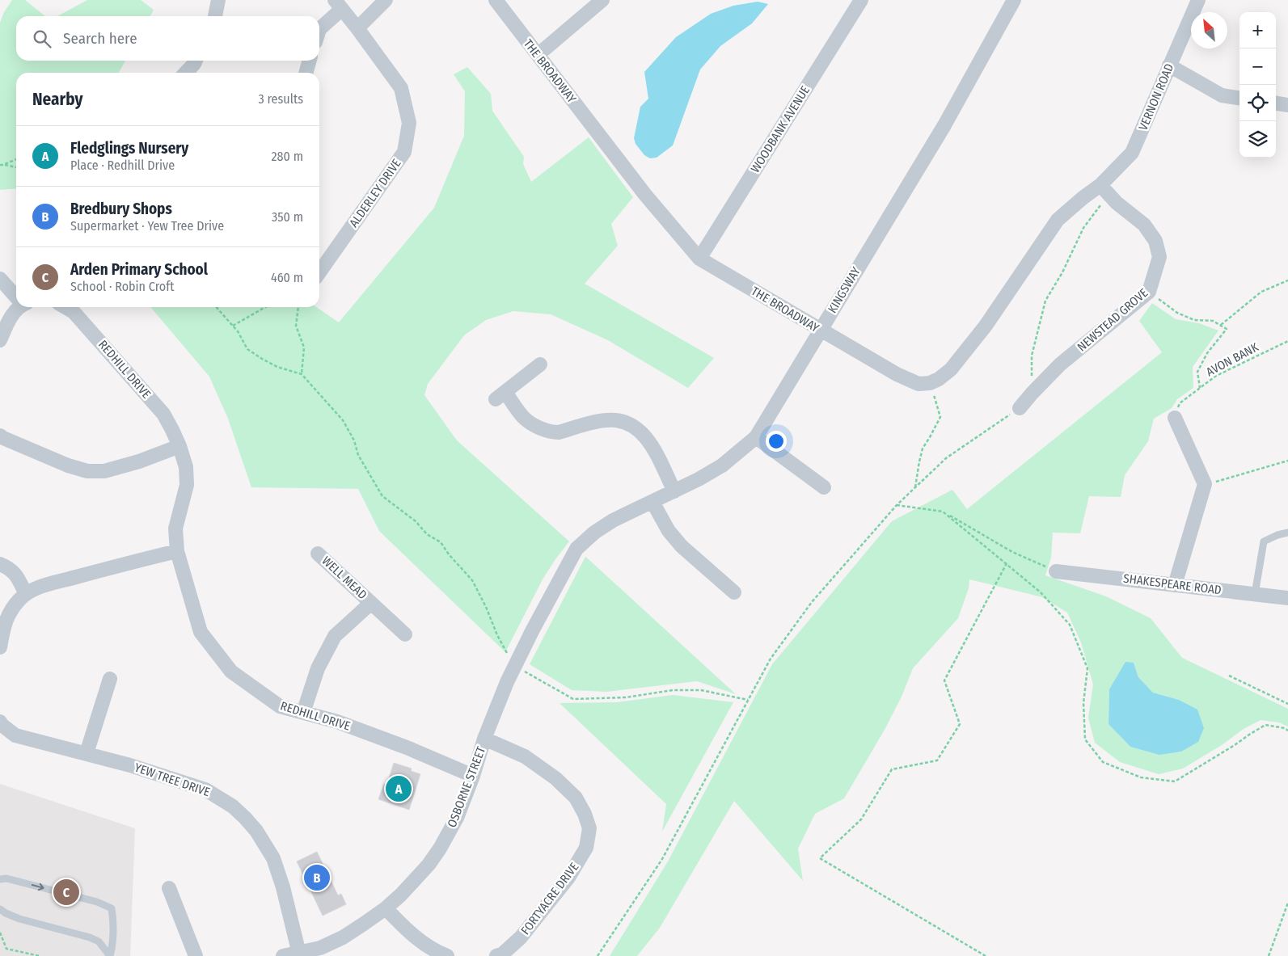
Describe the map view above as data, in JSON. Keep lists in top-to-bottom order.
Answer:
{
  "streets": {
    "street": [
      "THE BROADWAY",
      "VERNON ROAD",
      "WOODBANK AVENUE",
      "ALDERLEY DRIVE",
      "KINGSWAY",
      "NEWSTEAD GROVE",
      "REDHILL DRIVE",
      "WELL MEAD",
      "SHAKESPEARE ROAD",
      "YEW TREE DRIVE",
      "OSBORNE STREET",
      "FORTYACRE DRIVE"
    ],
    "path": ["AVON BANK"]
  },
  "crossings": [
    ["THE BROADWAY", "WOODBANK AVENUE"],
    ["THE BROADWAY", "KINGSWAY"],
    ["VERNON ROAD", "NEWSTEAD GROVE"],
    ["KINGSWAY", "OSBORNE STREET"],
    ["REDHILL DRIVE", "WELL MEAD"],
    ["REDHILL DRIVE", "OSBORNE STREET"],
    ["YEW TREE DRIVE", "OSBORNE STREET"],
    ["OSBORNE STREET", "FORTYACRE DRIVE"]
  ],
  "north": "top left",
  "page": {
    "map_buttons": ["+", "−"],
    "search": "Search here",
    "heading": ["Nearby", "3 results"],
    "list": [
      {
        "mark": "A",
        "name": "Fledglings Nursery",
        "note": "Place · Redhill Drive",
        "value": "280 m"
      },
      {
        "mark": "B",
        "name": "Bredbury Shops",
        "note": "Supermarket · Yew Tree Drive",
        "value": "350 m"
      },
      {
        "mark": "C",
        "name": "Arden Primary School",
        "note": "School · Robin Croft",
        "value": "460 m"
      }
    ],
    "pins": ["A", "B", "C"]
  }
}
